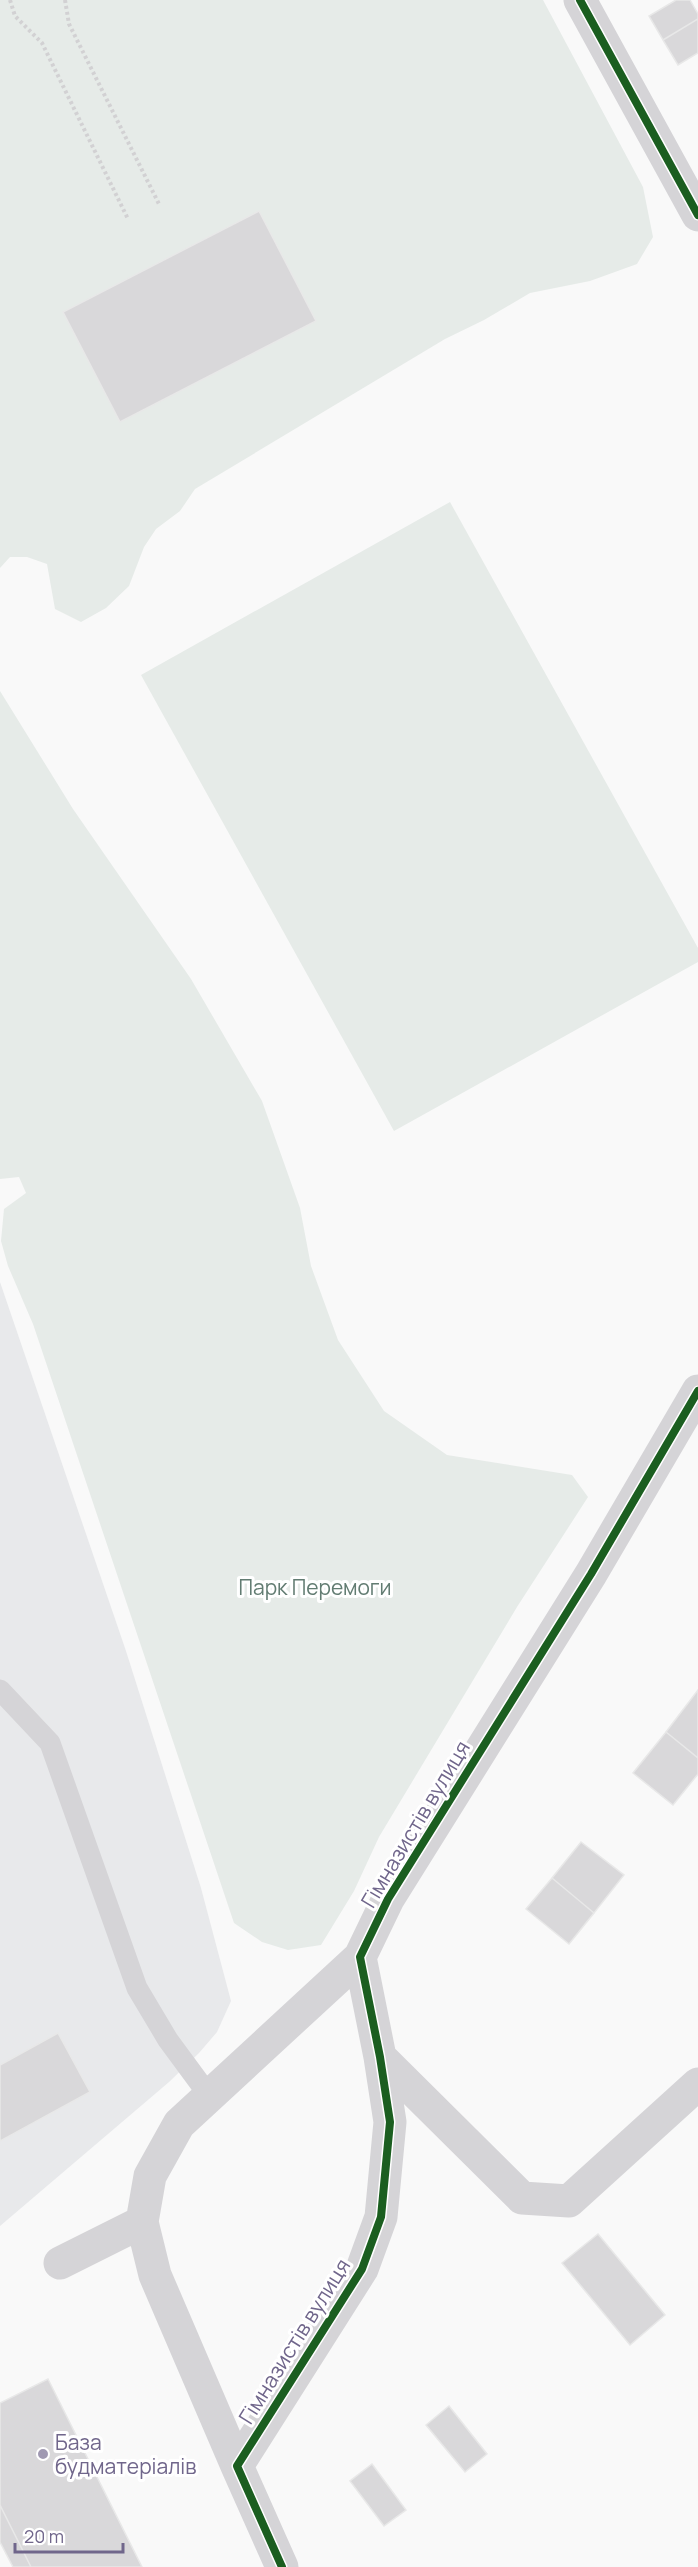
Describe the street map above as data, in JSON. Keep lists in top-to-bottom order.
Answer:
{
  "streets": {
    "street": ["Гімназистів вулиця"]
  },
  "parks": ["Парк Перемоги"],
  "places": ["База будматеріалів"],
  "scale_bar": "20 m"
}
